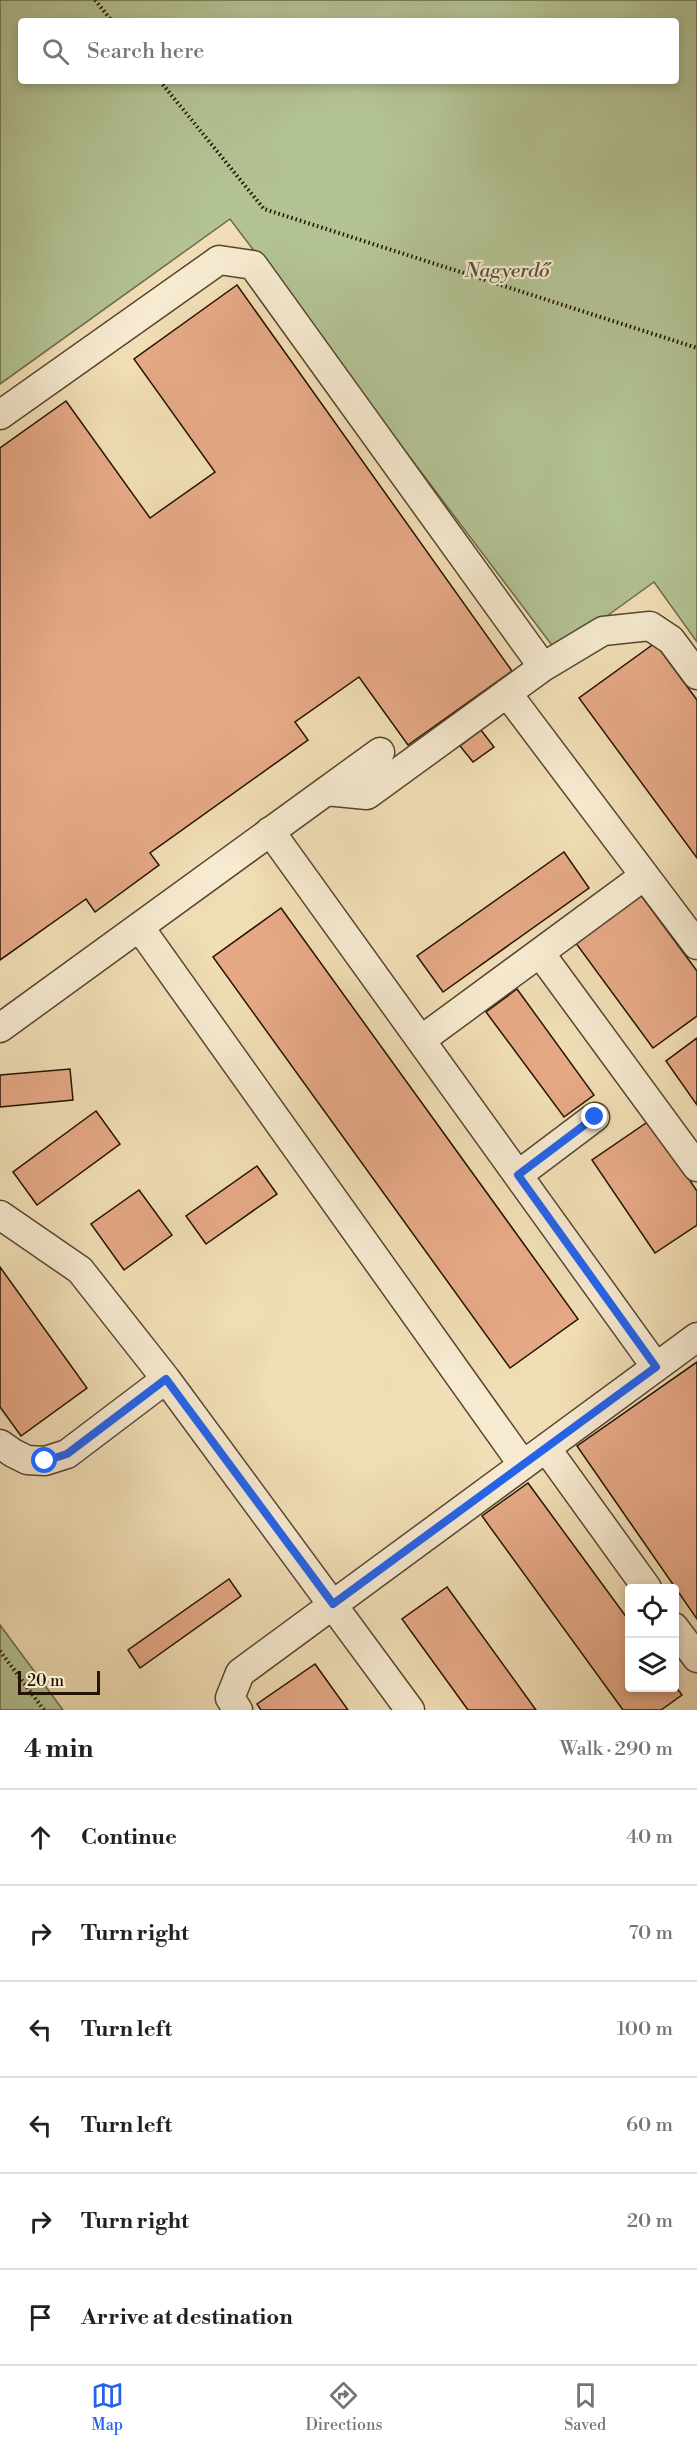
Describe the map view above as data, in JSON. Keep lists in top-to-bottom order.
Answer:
{
  "parks": ["Nagyerdő"],
  "scale_bar": "20 m",
  "page": {
    "search": "Search here",
    "scale": "20 m",
    "heading": ["4 min", "Walk · 290 m"],
    "list": [
      ["Continue", "40 m"],
      ["Turn right", "70 m"],
      ["Turn left", "100 m"],
      ["Turn left", "60 m"],
      ["Turn right", "20 m"],
      "Arrive at destination"
    ],
    "nav": ["Map", "Directions", "Saved"]
  }
}
